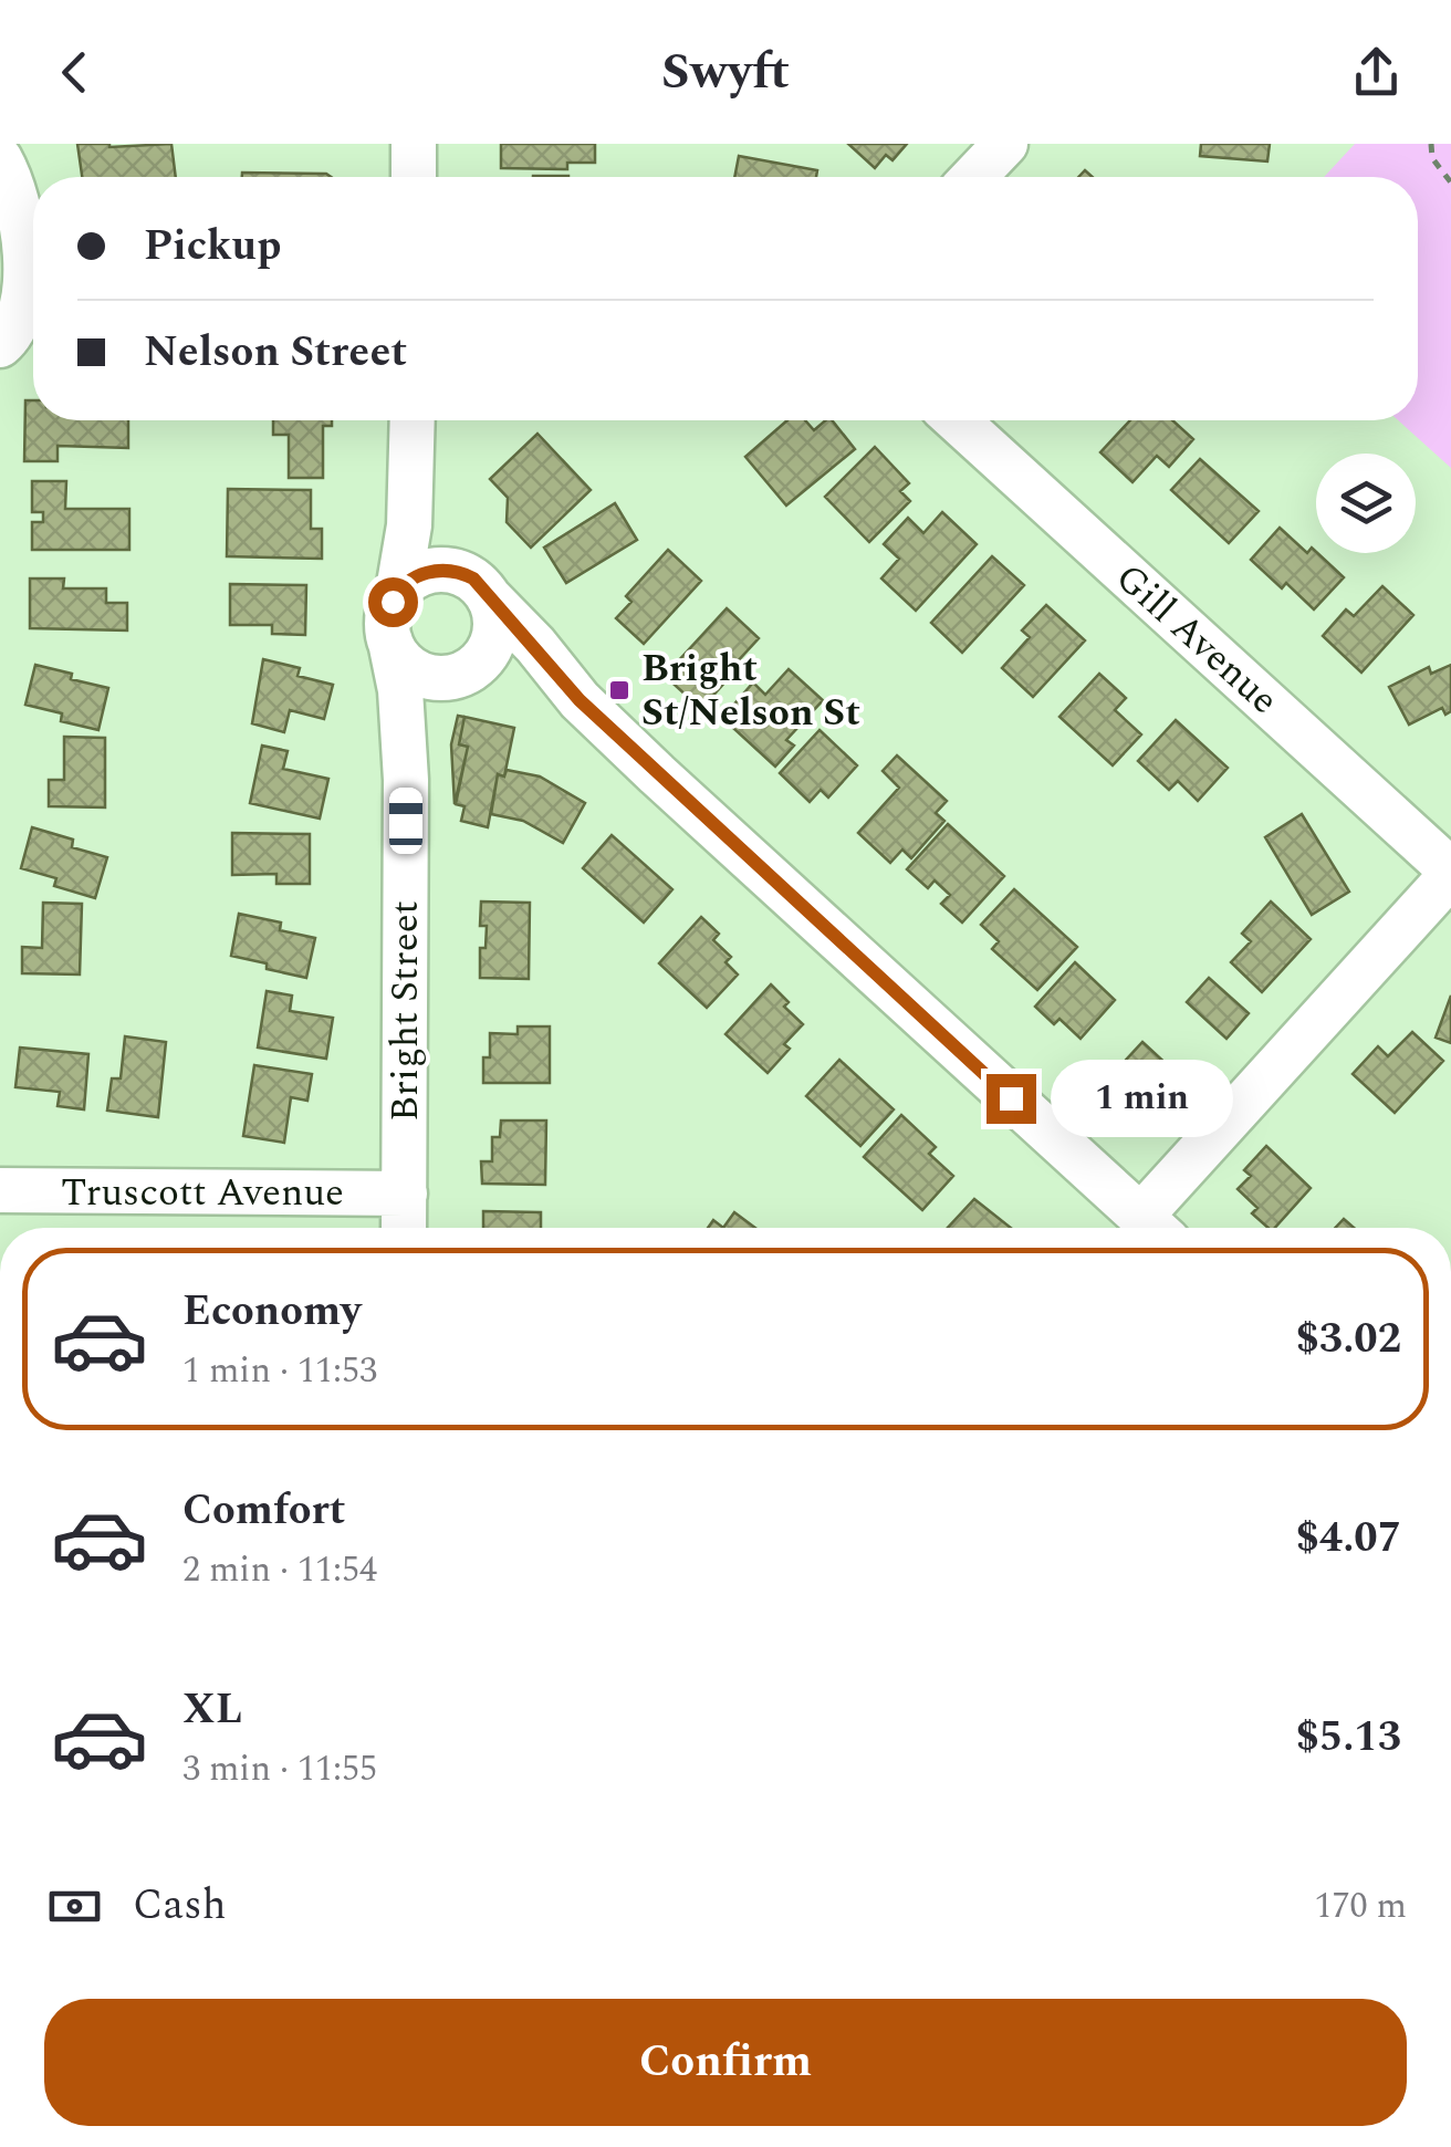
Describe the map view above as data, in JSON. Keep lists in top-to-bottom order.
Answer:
{
  "streets": {
    "street": ["Gill Avenue", "Bright Street", "Truscott Avenue"]
  },
  "crossings": [
    ["Bright Street", "Truscott Avenue"]
  ],
  "places": {
    "transit": ["Bright St/Nelson St"]
  },
  "page": {
    "header": "Swyft",
    "banner": ["Pickup", "Nelson Street"],
    "bubble": "1 min",
    "list": [
      {
        "name": "Economy",
        "note": "1 min · 11:53",
        "value": "$3.02"
      },
      {
        "name": "Comfort",
        "note": "2 min · 11:54",
        "value": "$4.07"
      },
      {
        "name": "XL",
        "note": "3 min · 11:55",
        "value": "$5.13"
      }
    ],
    "pay": ["Cash", "170 m"],
    "buttons": "Confirm"
  }
}
